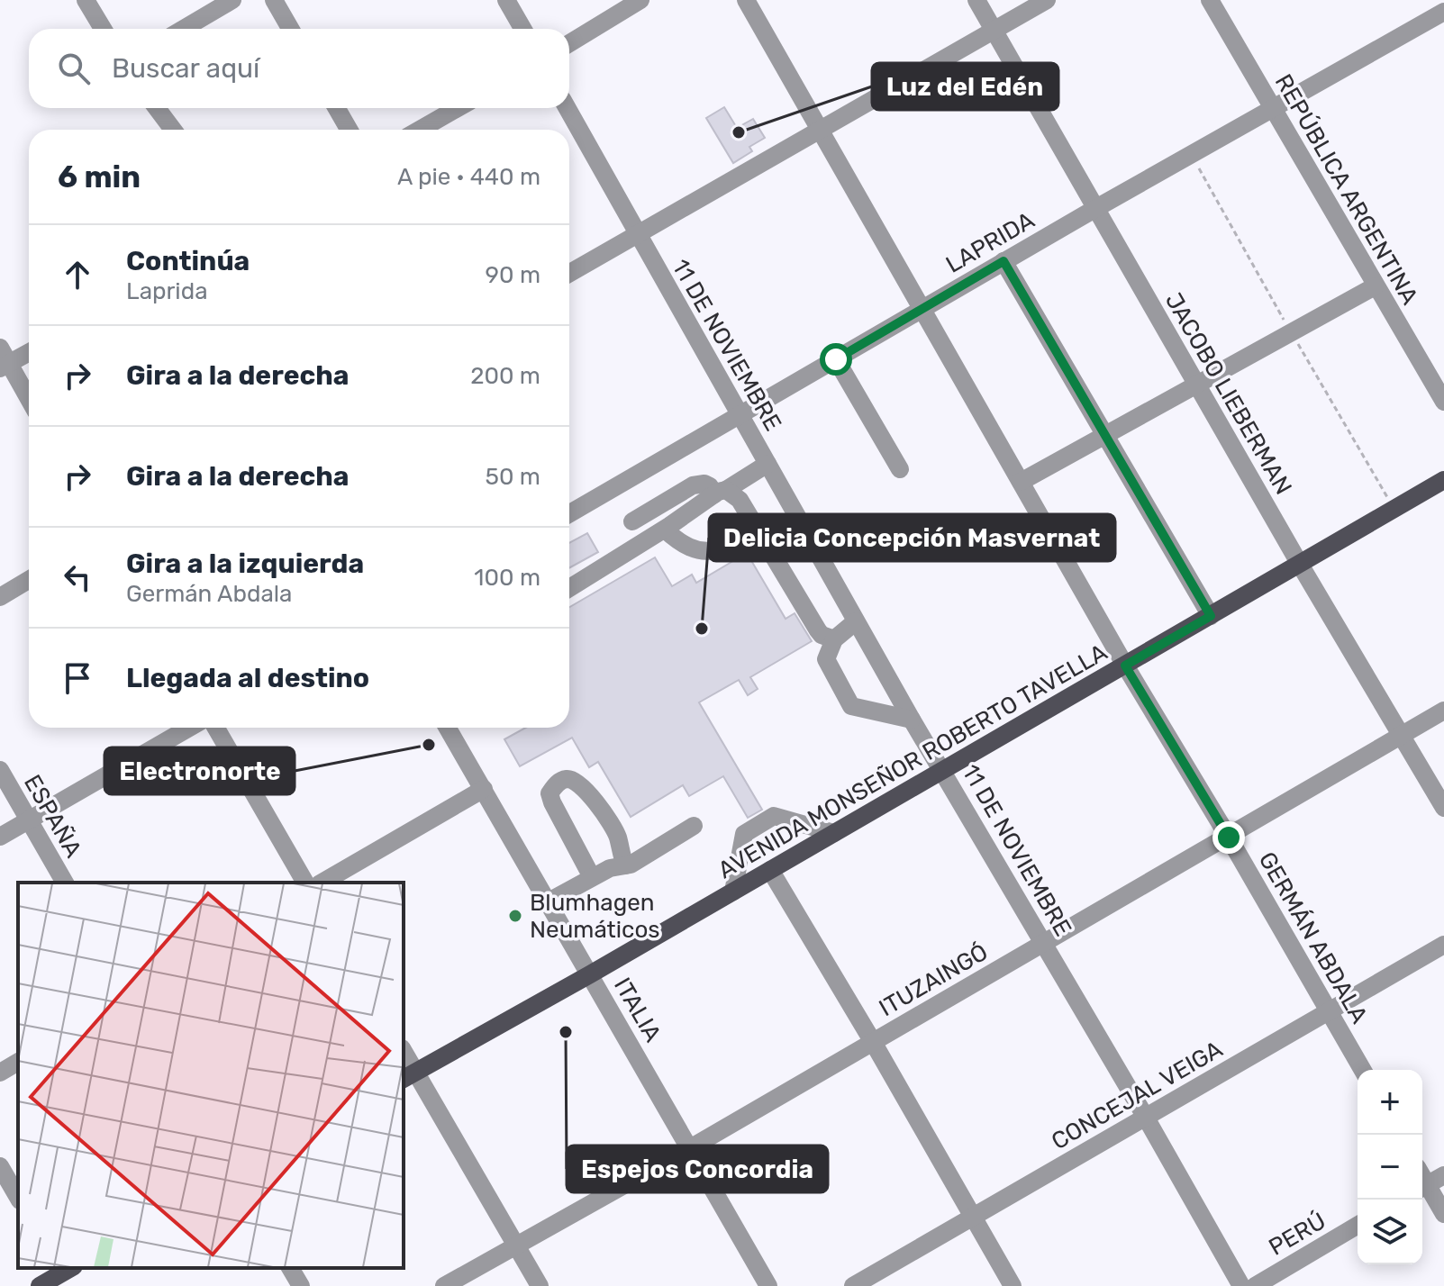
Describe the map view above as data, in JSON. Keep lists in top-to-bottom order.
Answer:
{
  "streets": {
    "main road": ["AVENIDA MONSEÑOR ROBERTO TAVELLA"],
    "street": [
      "REPÚBLICA ARGENTINA",
      "LAPRIDA",
      "11 DE NOVIEMBRE",
      "JACOBO LIEBERMAN",
      "ESPAÑA",
      "GERMÁN ABDALA",
      "ITUZAINGÓ",
      "ITALIA",
      "CONCEJAL VEIGA",
      "PERÚ"
    ]
  },
  "crossings": [
    ["REPÚBLICA ARGENTINA", "LAPRIDA"],
    ["LAPRIDA", "11 DE NOVIEMBRE"],
    ["LAPRIDA", "JACOBO LIEBERMAN"],
    ["LAPRIDA", "GERMÁN ABDALA"],
    ["11 DE NOVIEMBRE", "AVENIDA MONSEÑOR ROBERTO TAVELLA"],
    ["11 DE NOVIEMBRE", "ITUZAINGÓ"],
    ["11 DE NOVIEMBRE", "CONCEJAL VEIGA"],
    ["JACOBO LIEBERMAN", "AVENIDA MONSEÑOR ROBERTO TAVELLA"],
    ["JACOBO LIEBERMAN", "ITUZAINGÓ"],
    ["AVENIDA MONSEÑOR ROBERTO TAVELLA", "GERMÁN ABDALA"],
    ["AVENIDA MONSEÑOR ROBERTO TAVELLA", "ITALIA"],
    ["GERMÁN ABDALA", "ITUZAINGÓ"],
    ["GERMÁN ABDALA", "CONCEJAL VEIGA"],
    ["ITUZAINGÓ", "ITALIA"]
  ],
  "places": [
    "Luz del Edén",
    "Delicia Concepción Masvernat",
    "Electronorte",
    "Blumhagen Neumáticos",
    "Espejos Concordia"
  ],
  "page": {
    "search": "Buscar aquí",
    "heading": ["6 min", "A pie · 440 m"],
    "list": [
      ["Continúa", "Laprida", "90 m"],
      ["Gira a la derecha", "200 m"],
      ["Gira a la derecha", "50 m"],
      ["Gira a la izquierda", "Germán Abdala", "100 m"],
      "Llegada al destino"
    ],
    "map_buttons": ["+", "−"]
  }
}
